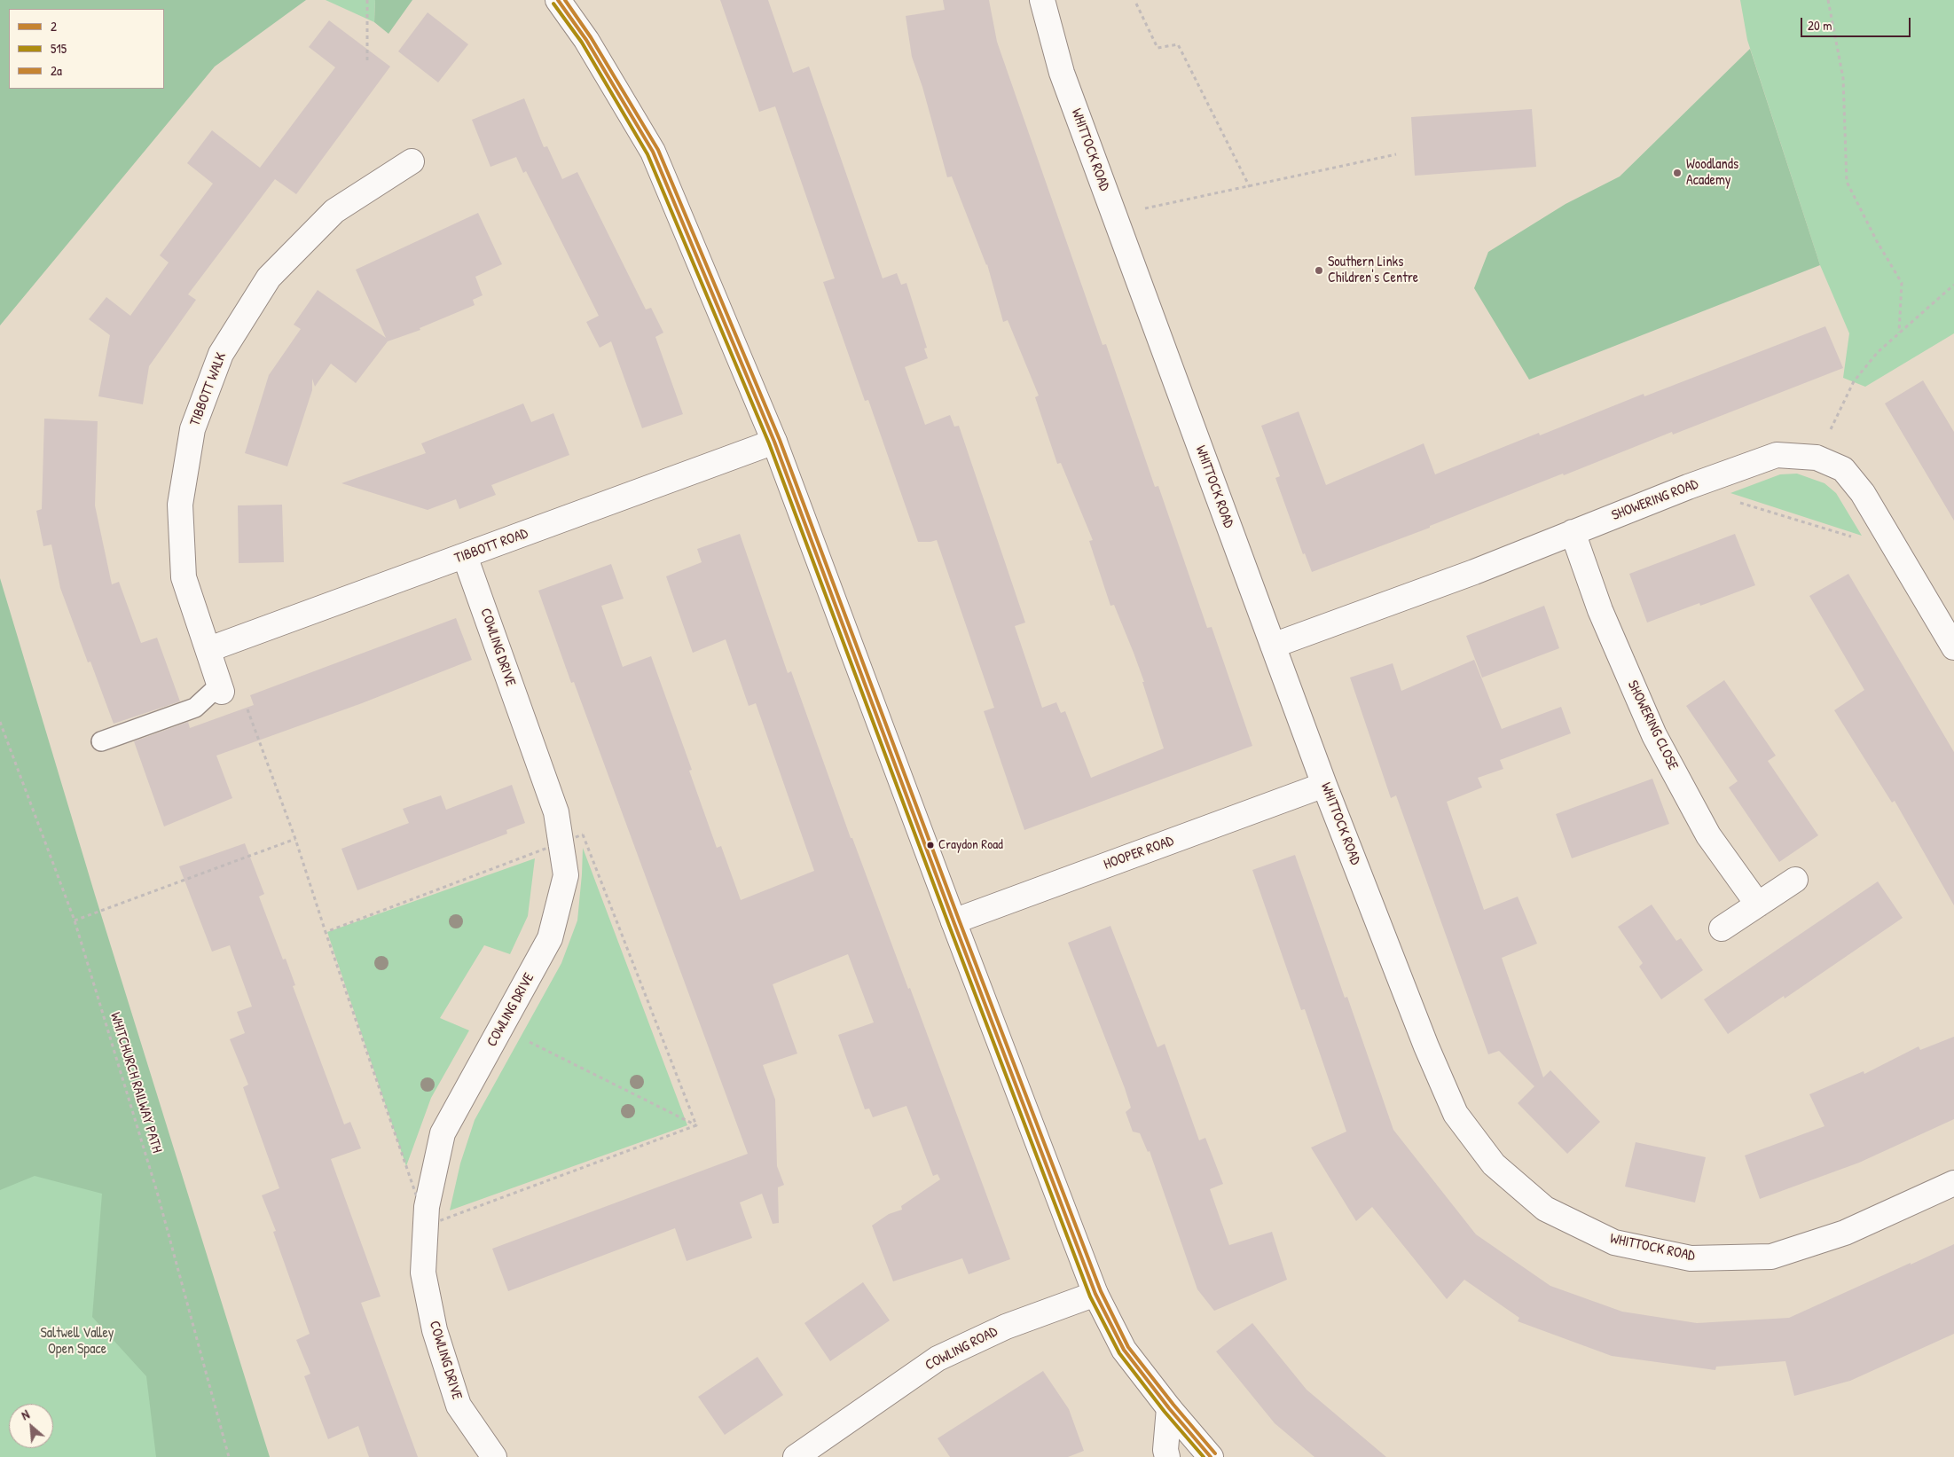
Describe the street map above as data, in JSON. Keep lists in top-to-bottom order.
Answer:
{
  "streets": {
    "street": [
      "WHITTOCK ROAD",
      "TIBBOTT WALK",
      "SHOWERING ROAD",
      "TIBBOTT ROAD",
      "COWLING DRIVE",
      "SHOWERING CLOSE",
      "HOOPER ROAD",
      "COWLING ROAD"
    ],
    "path": ["WHITCHURCH RAILWAY PATH"]
  },
  "crossings": [
    ["WHITTOCK ROAD", "SHOWERING ROAD"],
    ["WHITTOCK ROAD", "HOOPER ROAD"],
    ["TIBBOTT WALK", "TIBBOTT ROAD"],
    ["SHOWERING ROAD", "SHOWERING CLOSE"],
    ["TIBBOTT ROAD", "COWLING DRIVE"]
  ],
  "parks": ["Saltwell Valley Open Space"],
  "places": ["Woodlands Academy", "Southern Links Children's Centre", "Craydon Road"],
  "lines": ["transit line 2", "transit line 2a", "transit line 515"],
  "legend": ["2", "515", "2a"],
  "scale_bar": "20 m",
  "north": "top left"
}
